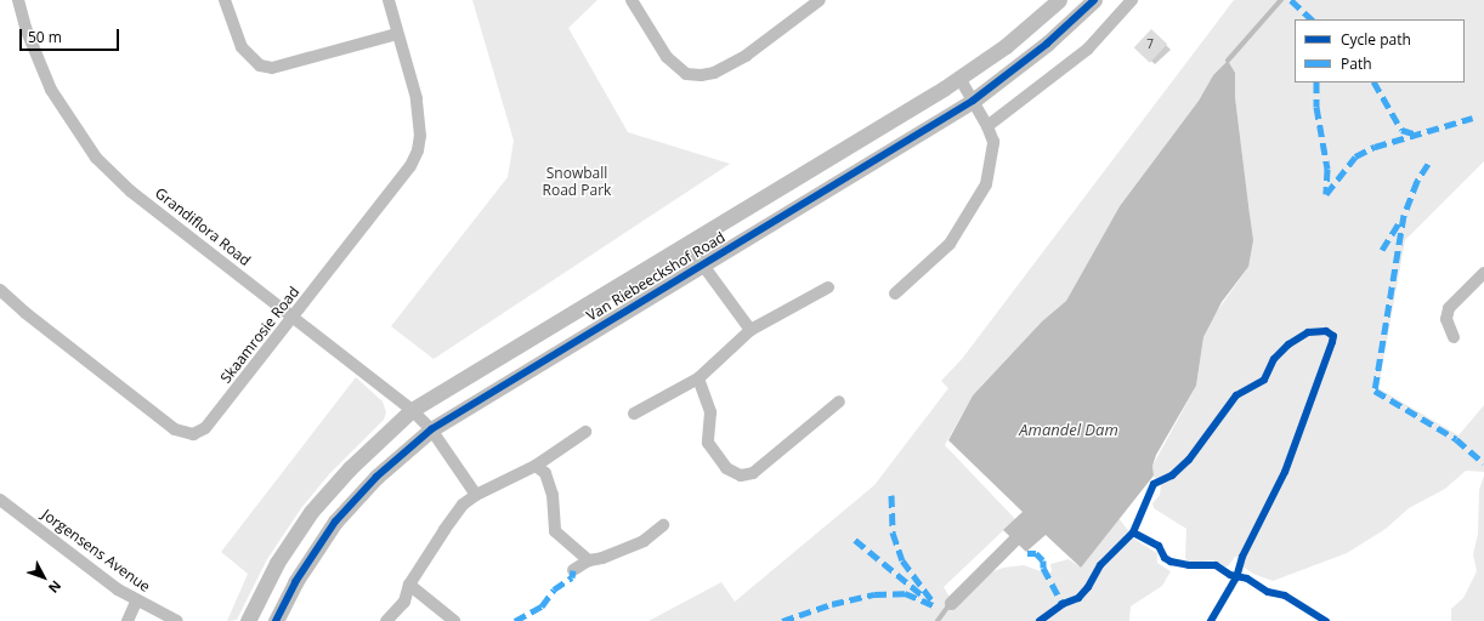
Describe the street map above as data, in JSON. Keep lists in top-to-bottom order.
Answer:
{
  "streets": {
    "street": [
      "Grandiflora Road",
      "Van Riebeeckshof Road",
      "Skaamrosie Road",
      "Jorgensens Avenue"
    ]
  },
  "crossings": [
    ["Grandiflora Road", "Van Riebeeckshof Road"],
    ["Grandiflora Road", "Skaamrosie Road"]
  ],
  "water": ["Amandel Dam"],
  "parks": ["Snowball Road Park"],
  "house_numbers": ["7"],
  "legend": ["Cycle path", "Path"],
  "scale_bar": "50 m",
  "north": "bottom right"
}
